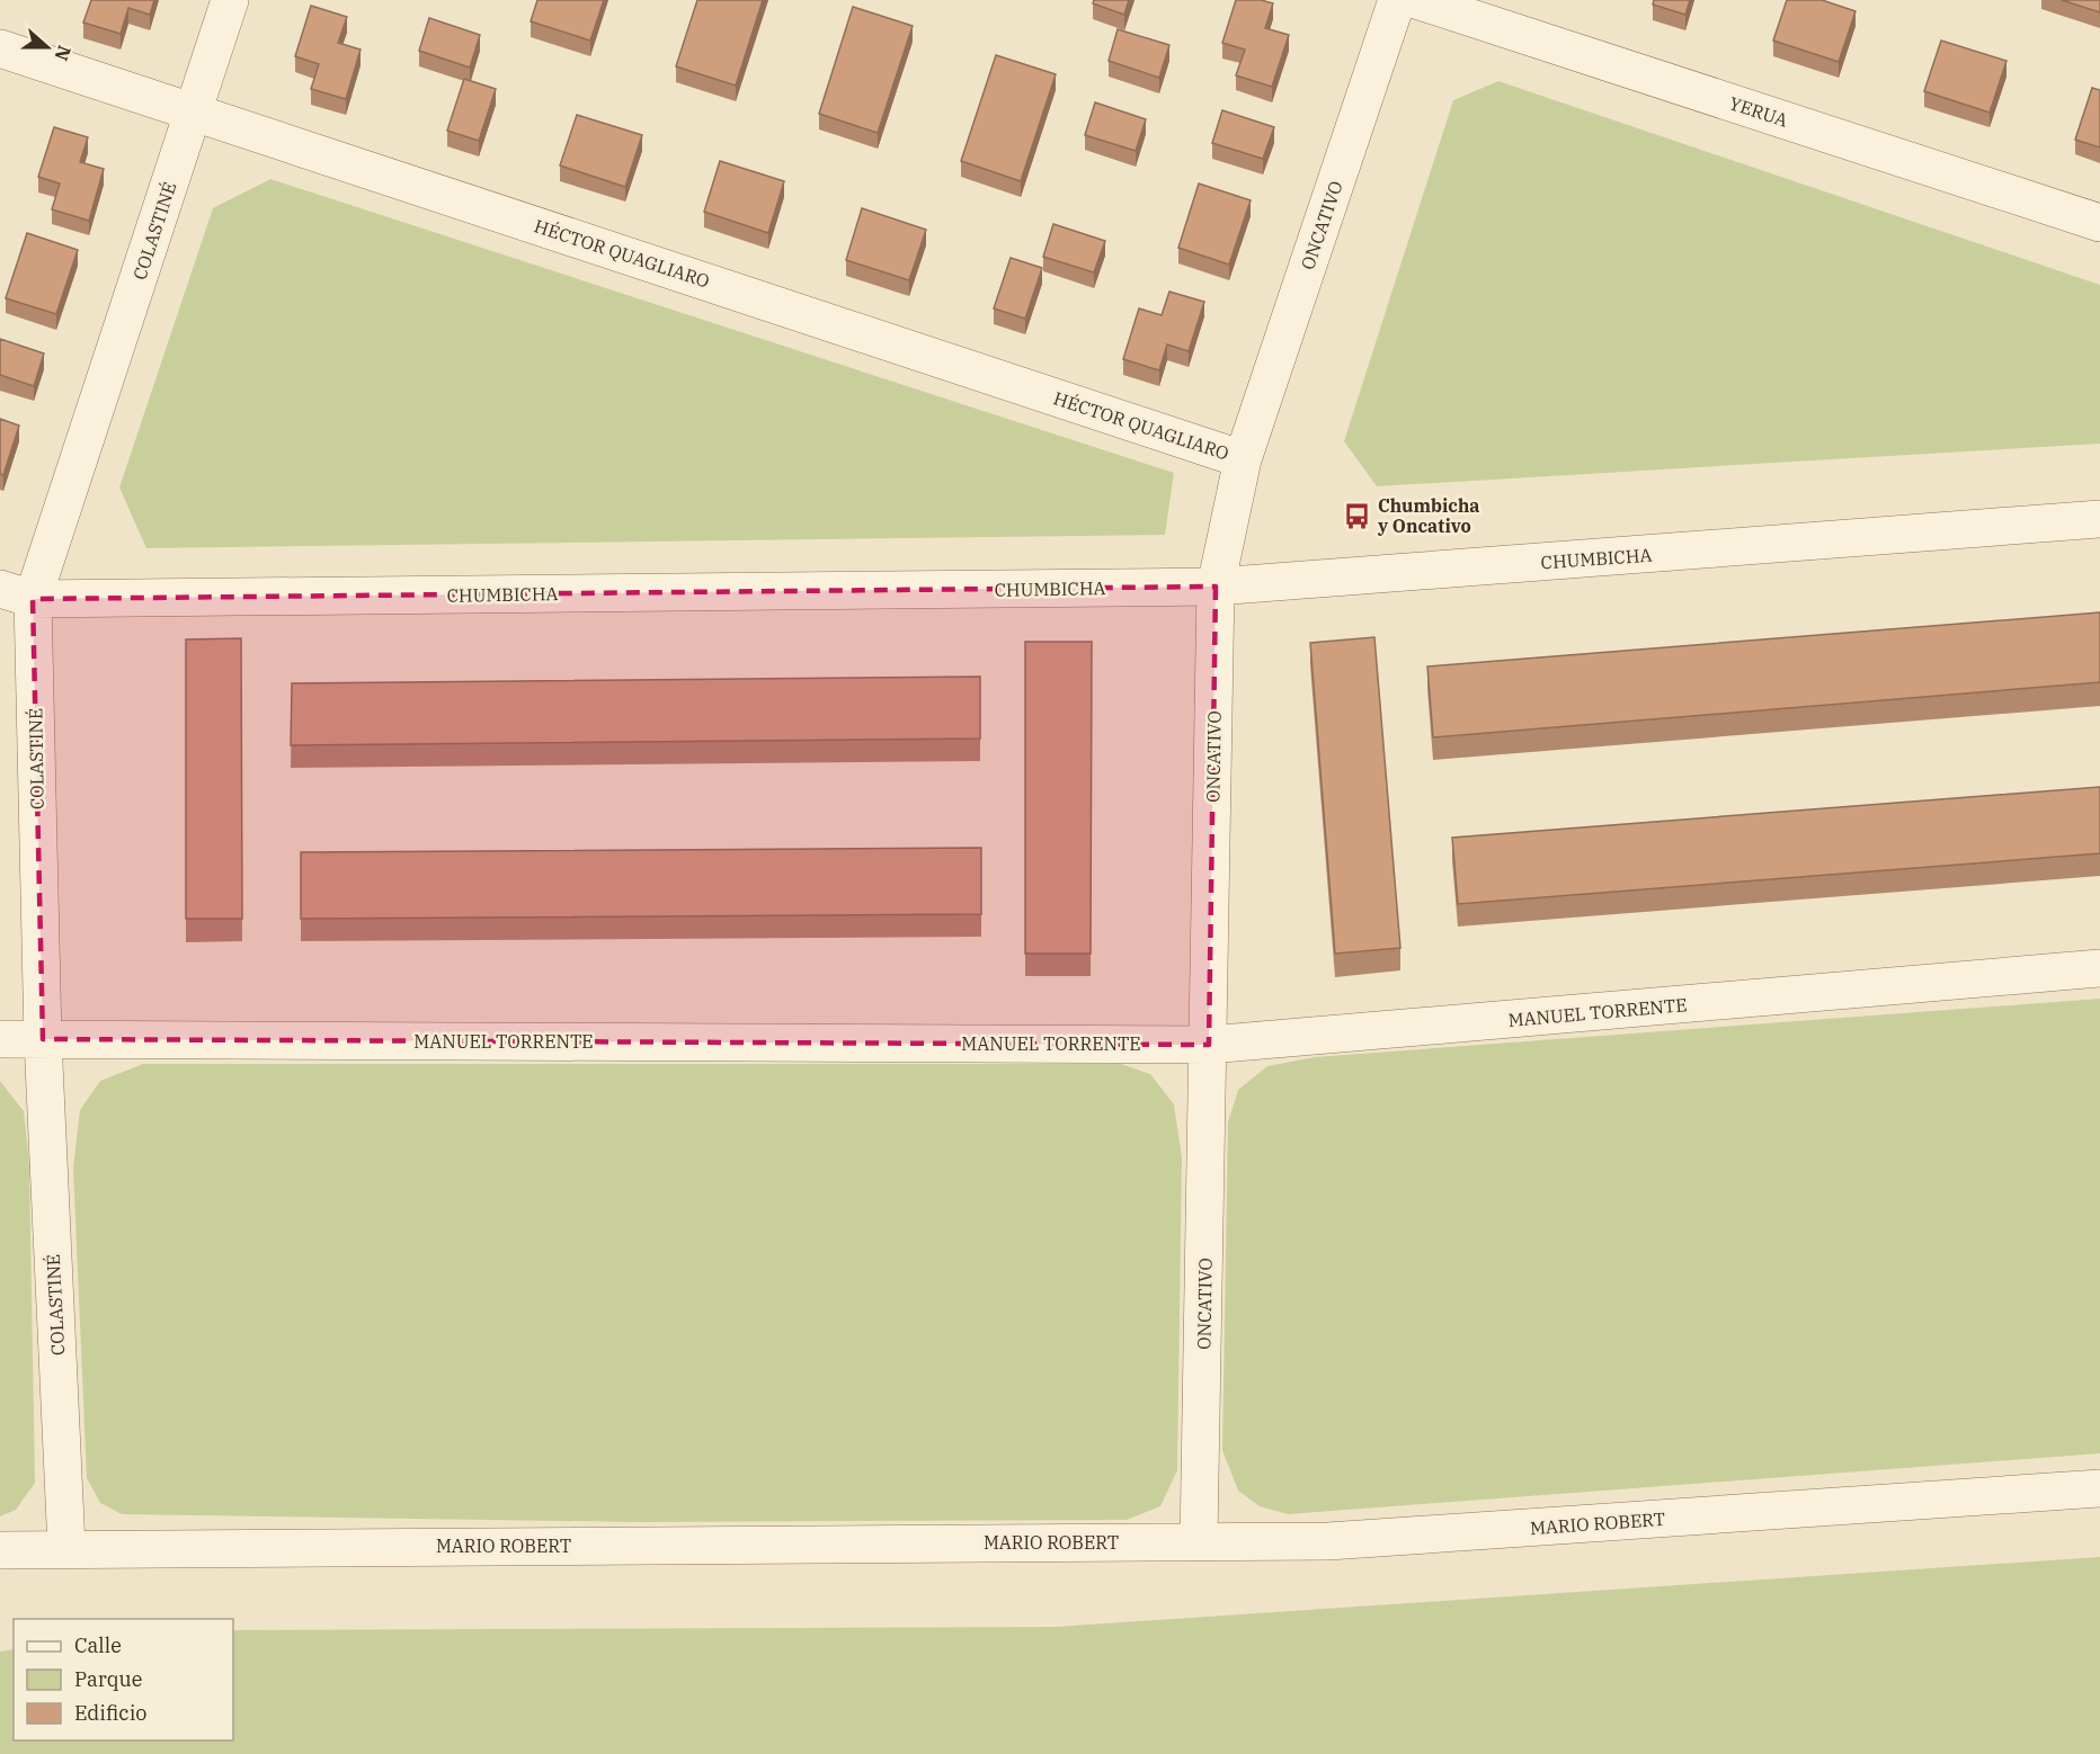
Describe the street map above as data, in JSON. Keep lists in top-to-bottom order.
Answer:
{
  "streets": {
    "street": [
      "YERUA",
      "ONCATIVO",
      "COLASTINÉ",
      "HÉCTOR QUAGLIARO",
      "CHUMBICHA",
      "MANUEL TORRENTE",
      "MARIO ROBERT"
    ]
  },
  "crossings": [
    ["ONCATIVO", "HÉCTOR QUAGLIARO"],
    ["ONCATIVO", "CHUMBICHA"],
    ["ONCATIVO", "MANUEL TORRENTE"],
    ["ONCATIVO", "MARIO ROBERT"],
    ["COLASTINÉ", "HÉCTOR QUAGLIARO"],
    ["COLASTINÉ", "CHUMBICHA"],
    ["COLASTINÉ", "MANUEL TORRENTE"],
    ["COLASTINÉ", "MARIO ROBERT"]
  ],
  "places": {
    "bus stop": ["Chumbicha y Oncativo"]
  },
  "legend": ["Calle", "Parque", "Edificio"],
  "north": "right"
}
